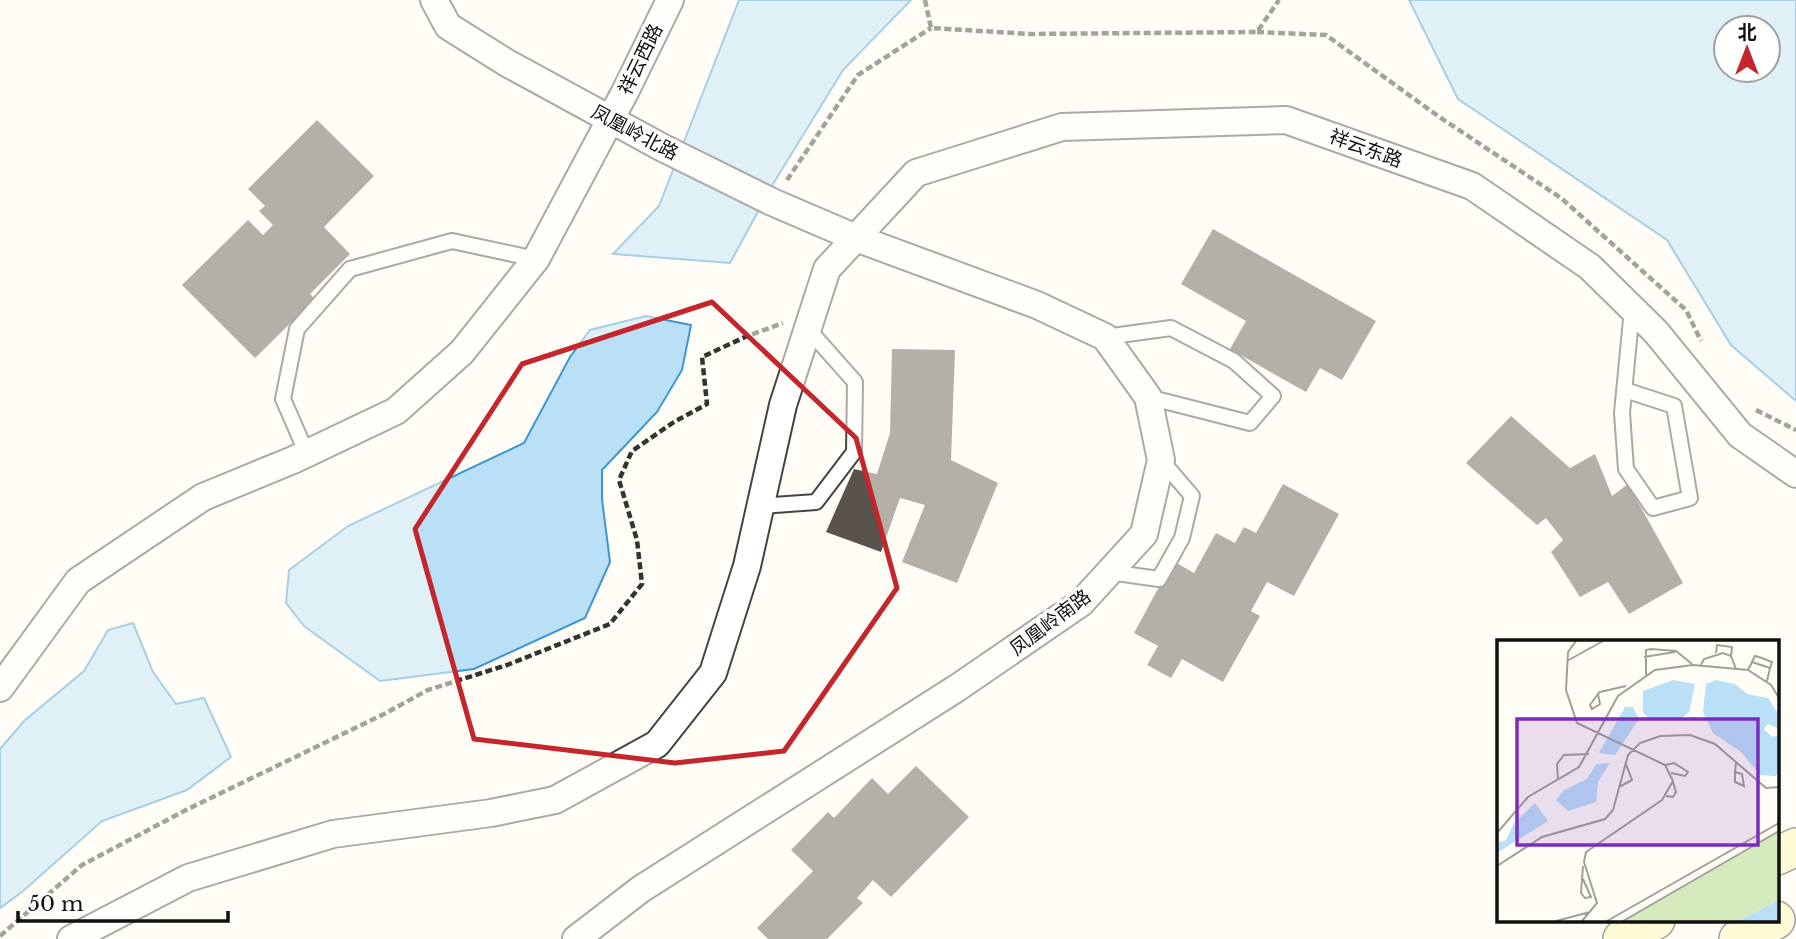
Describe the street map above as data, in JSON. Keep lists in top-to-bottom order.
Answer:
{
  "streets": {
    "street": [
      "祥云西路",
      "凤凰岭北路",
      "祥云东路",
      "凤凰岭南路"
    ]
  },
  "crossings": [
    ["祥云西路", "凤凰岭北路"],
    ["凤凰岭北路", "祥云东路"],
    ["凤凰岭北路", "凤凰岭南路"],
    ["祥云东路", "凤凰岭南路"]
  ],
  "scale_bar": "50 m",
  "north": "top"
}
